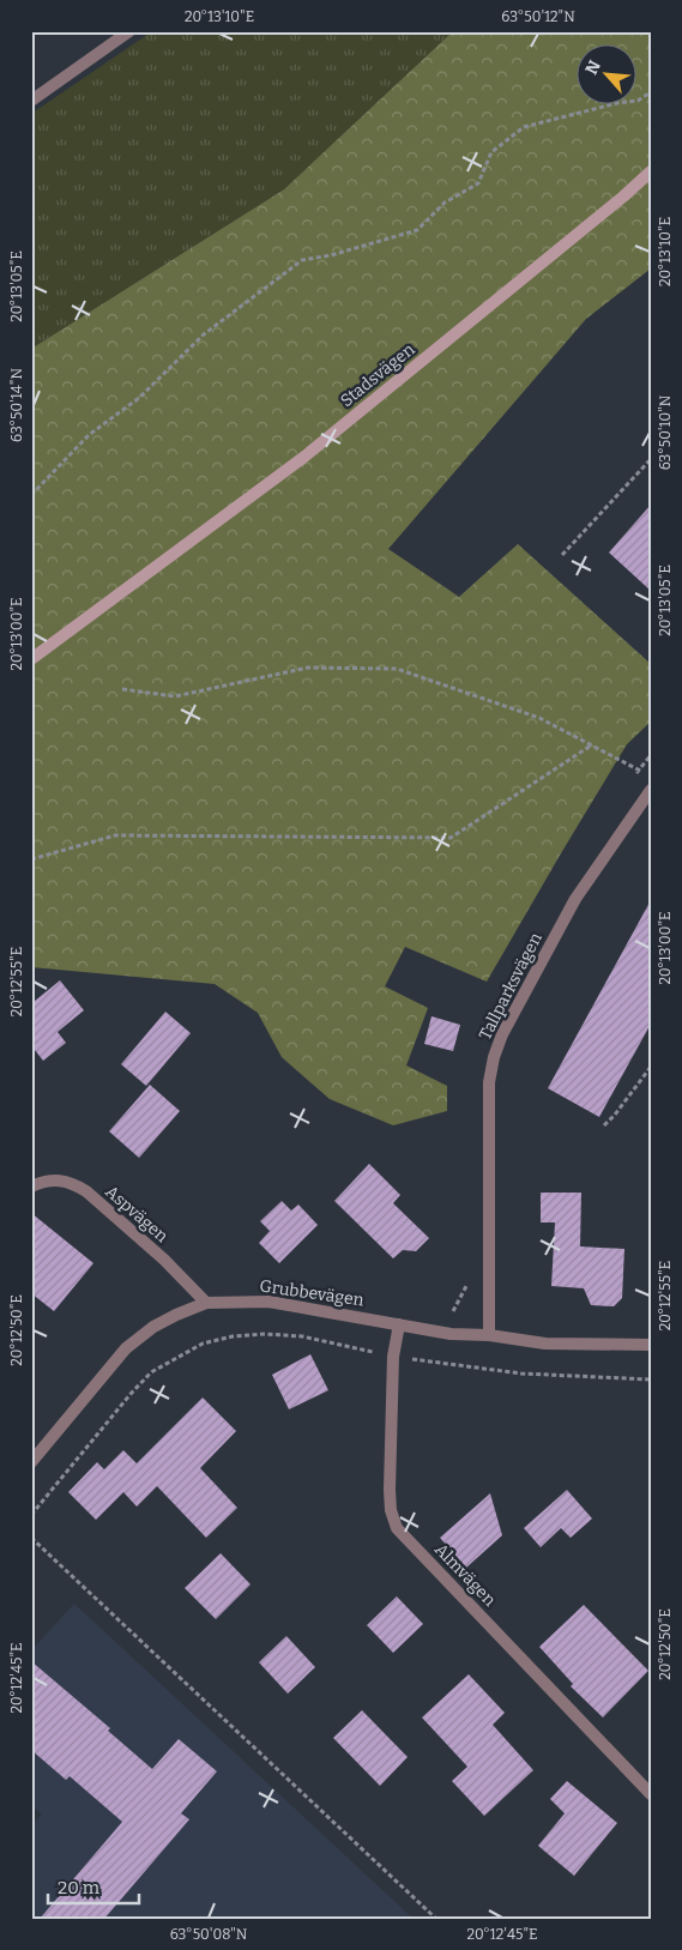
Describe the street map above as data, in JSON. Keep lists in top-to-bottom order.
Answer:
{
  "streets": {
    "main road": ["Stadsvägen"],
    "street": [
      "Tallparksvägen",
      "Aspvägen",
      "Grubbevägen",
      "Almvägen"
    ]
  },
  "crossings": [
    ["Tallparksvägen", "Grubbevägen"],
    ["Aspvägen", "Grubbevägen"],
    ["Grubbevägen", "Almvägen"]
  ],
  "scale_bar": "20 m",
  "north": "top left",
  "coordinates": [
    "20°13'10\"E",
    "63°50'12\"N",
    "20°13'05\"E",
    "63°50'14\"N",
    "63°50'10\"N",
    "20°13'00\"E",
    "20°12'55\"E",
    "20°12'50\"E",
    "20°12'45\"E",
    "63°50'08\"N"
  ]
}
